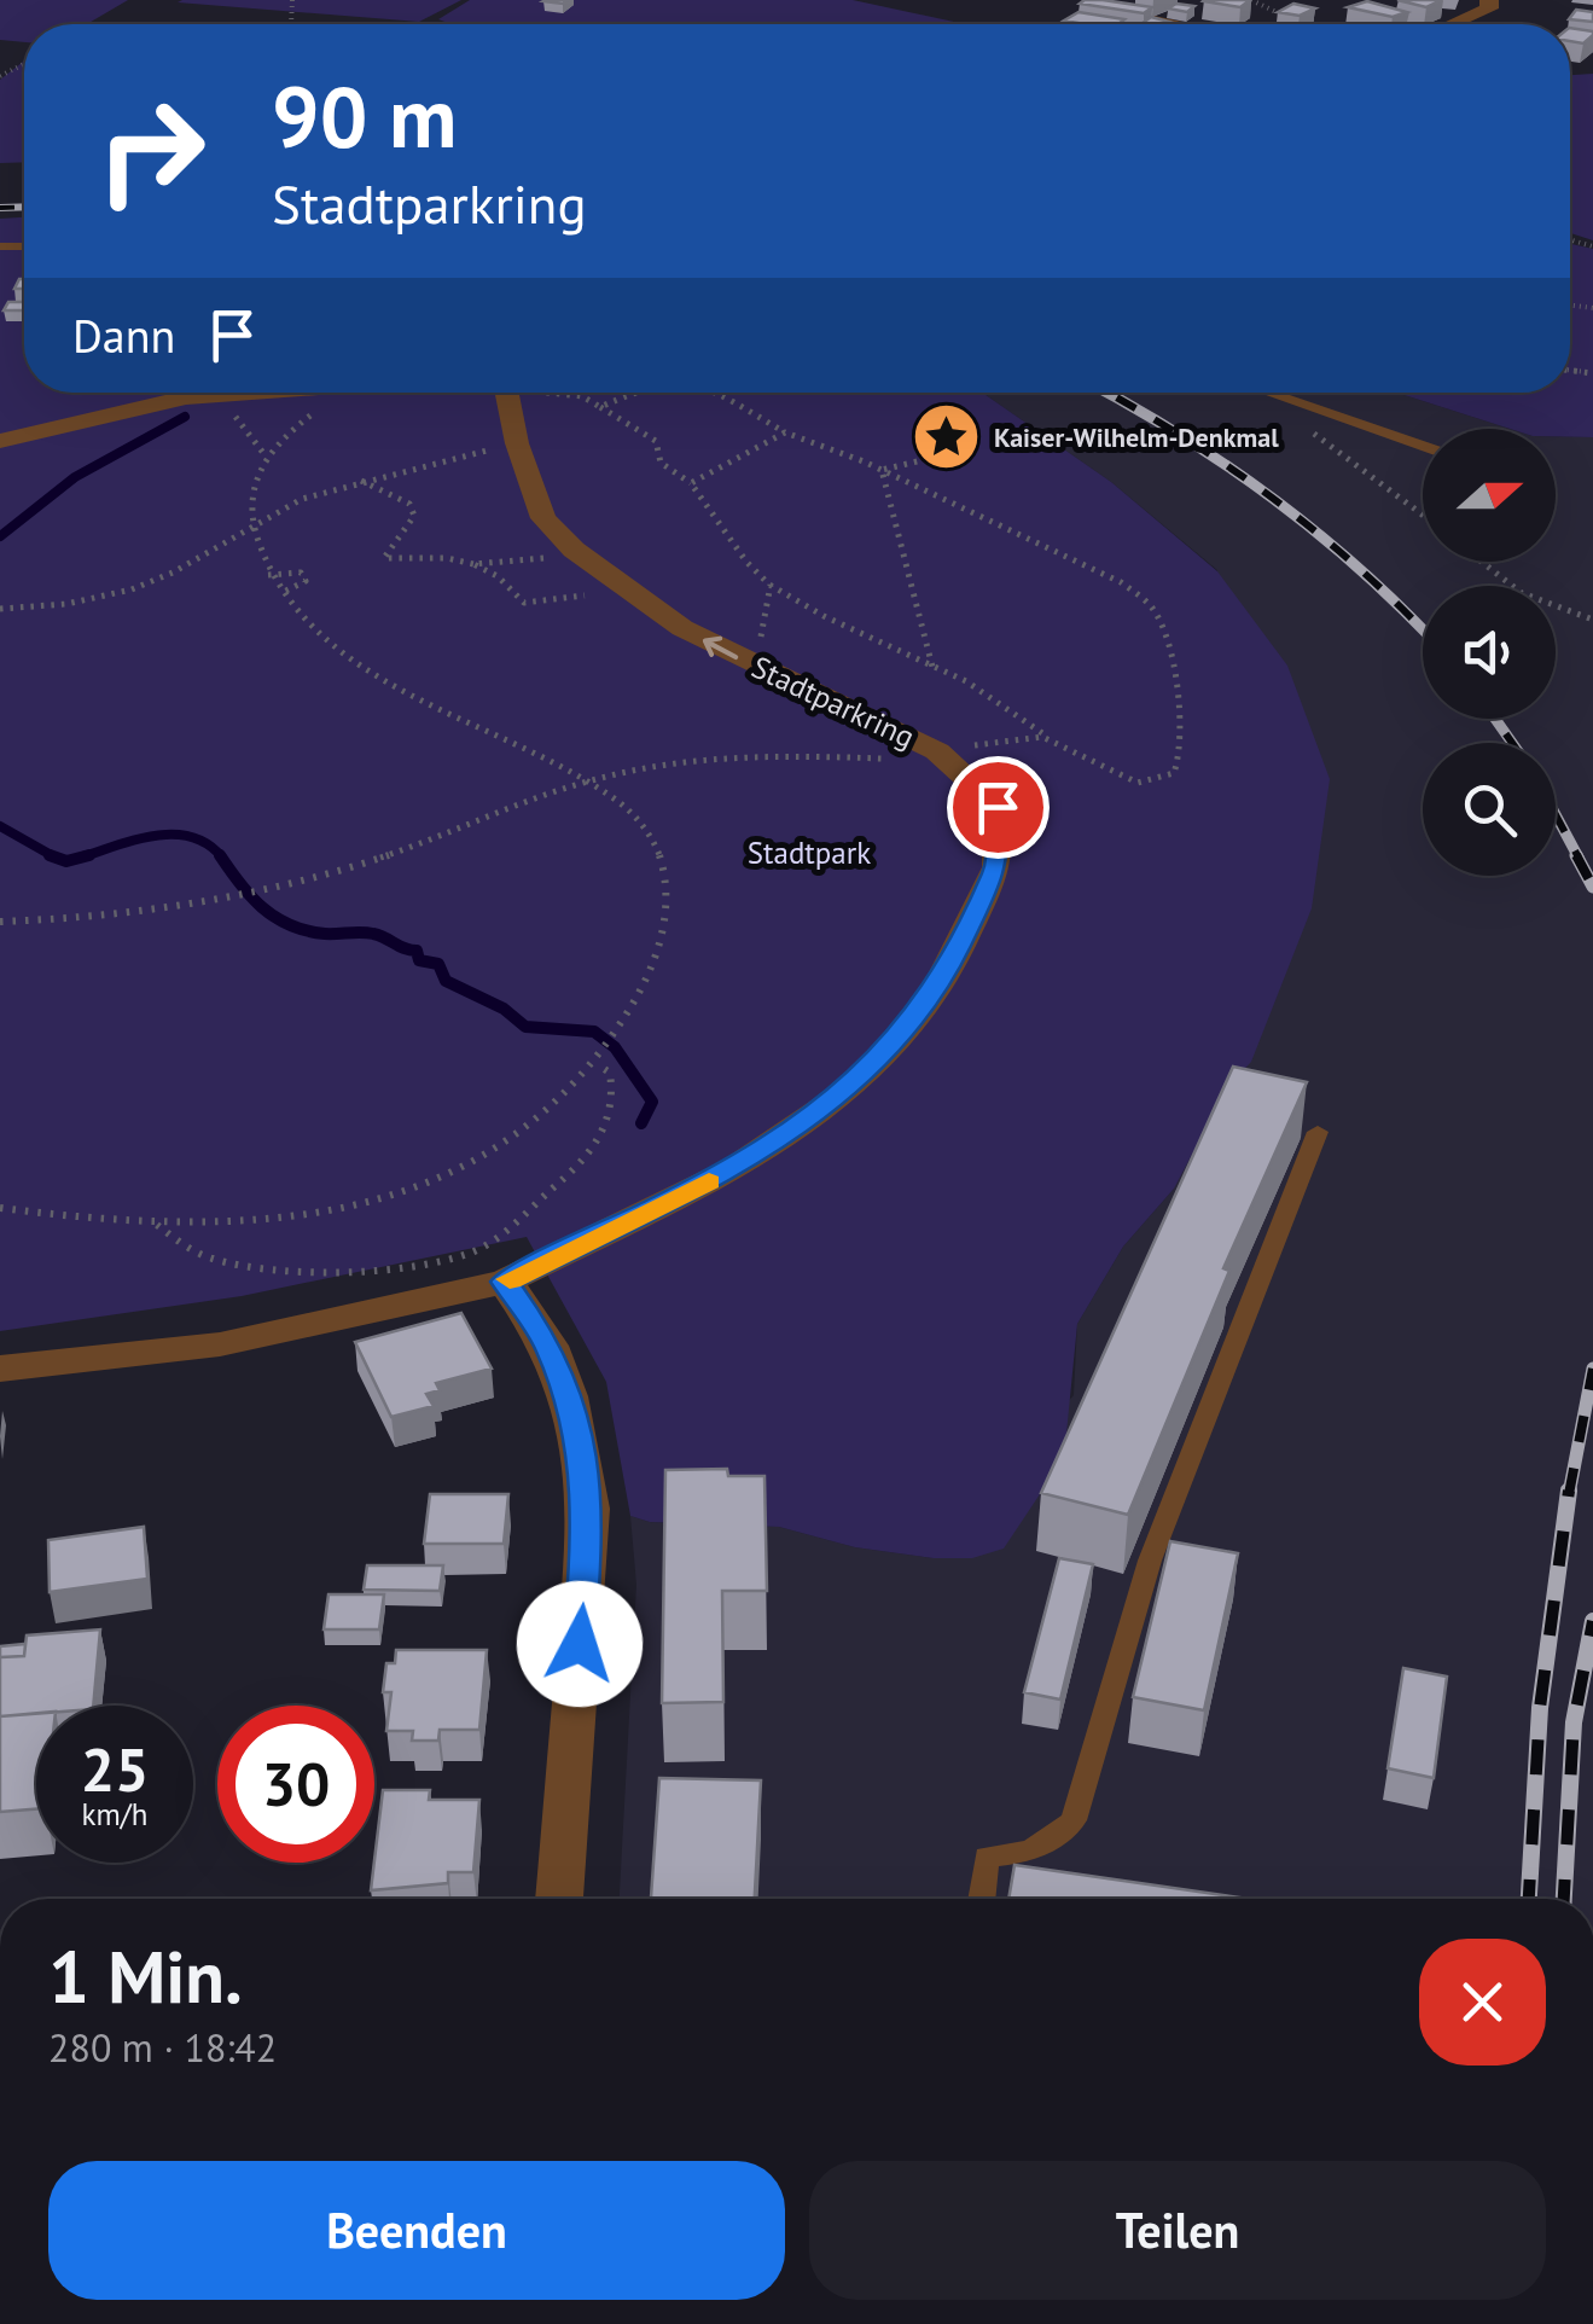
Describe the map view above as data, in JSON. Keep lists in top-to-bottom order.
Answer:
{
  "streets": {
    "street": ["Stadtparkring"]
  },
  "parks": ["Stadtpark"],
  "places": {
    "place": ["Kaiser-Wilhelm-Denkmal"]
  },
  "north": "right",
  "page": {
    "turn": ["90 m", "Stadtparkring"],
    "then": "Dann",
    "speed": "25 km/h",
    "limit": "30",
    "heading": ["1 Min.", "280 m · 18:42"],
    "buttons": ["Beenden", "Teilen"]
  }
}
